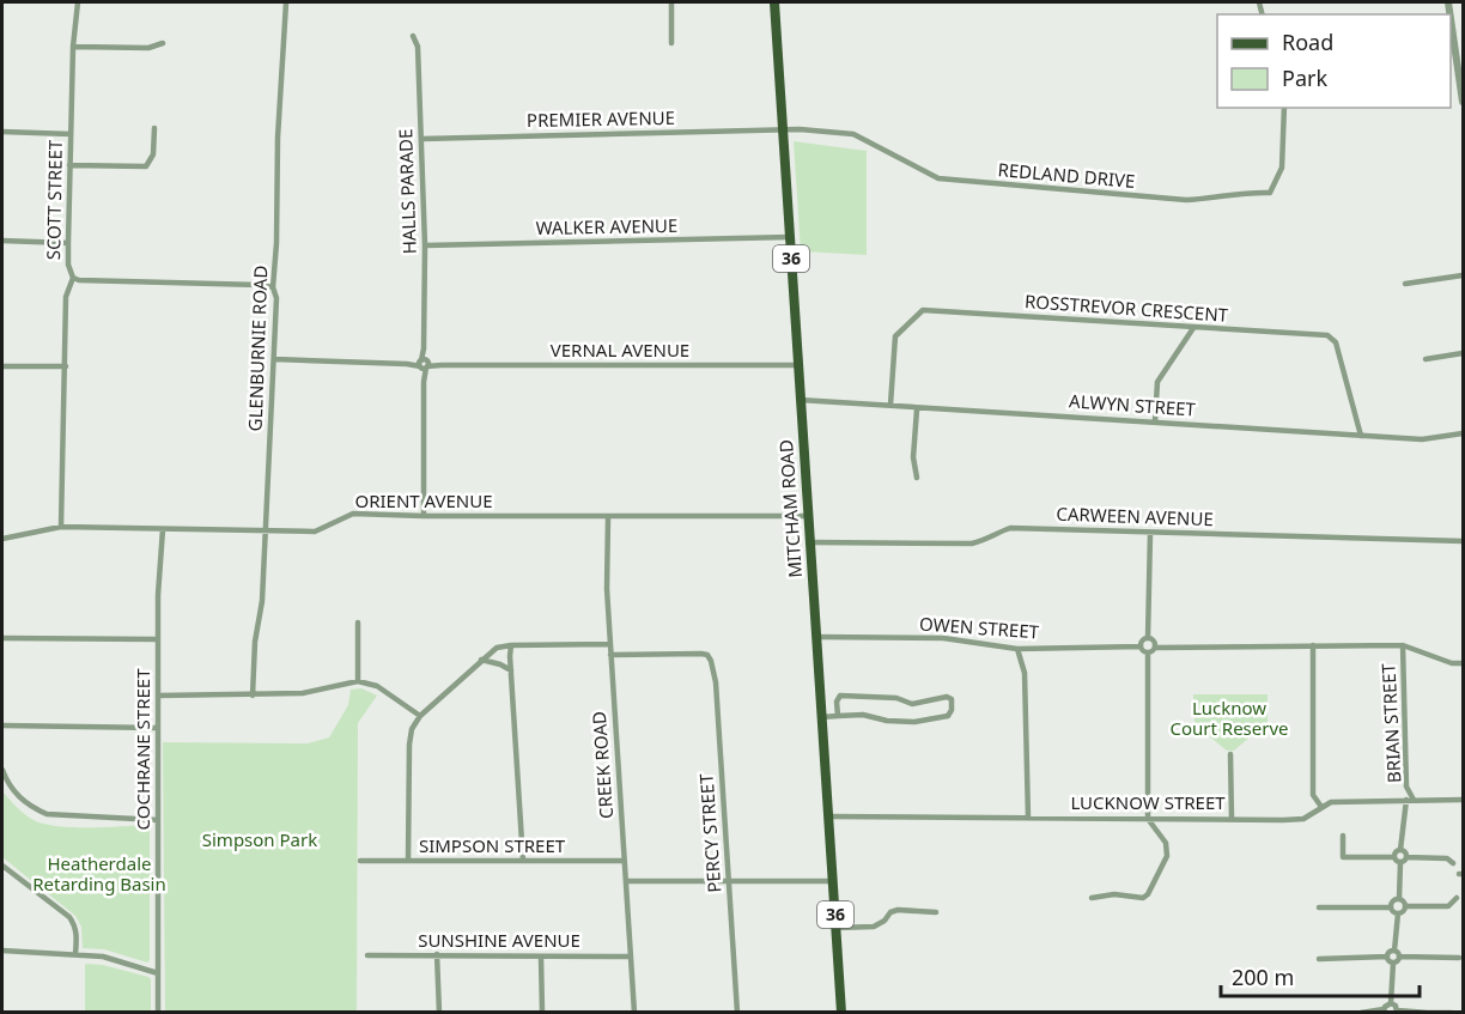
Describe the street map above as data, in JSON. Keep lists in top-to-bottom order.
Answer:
{
  "streets": {
    "main road": ["36", "MITCHAM ROAD"],
    "street": [
      "PREMIER AVENUE",
      "REDLAND DRIVE",
      "HALLS PARADE",
      "SCOTT STREET",
      "WALKER AVENUE",
      "ROSSTREVOR CRESCENT",
      "GLENBURNIE ROAD",
      "VERNAL AVENUE",
      "ALWYN STREET",
      "ORIENT AVENUE",
      "CARWEEN AVENUE",
      "OWEN STREET",
      "BRIAN STREET",
      "COCHRANE STREET",
      "CREEK ROAD",
      "LUCKNOW STREET",
      "PERCY STREET",
      "SIMPSON STREET",
      "SUNSHINE AVENUE"
    ]
  },
  "crossings": [
    ["PREMIER AVENUE", "REDLAND DRIVE"],
    ["PREMIER AVENUE", "HALLS PARADE"],
    ["PREMIER AVENUE", "MITCHAM ROAD"],
    ["REDLAND DRIVE", "MITCHAM ROAD"],
    ["HALLS PARADE", "WALKER AVENUE"],
    ["HALLS PARADE", "VERNAL AVENUE"],
    ["HALLS PARADE", "ORIENT AVENUE"],
    ["SCOTT STREET", "ORIENT AVENUE"],
    ["WALKER AVENUE", "MITCHAM ROAD"],
    ["ROSSTREVOR CRESCENT", "ALWYN STREET"],
    ["GLENBURNIE ROAD", "VERNAL AVENUE"],
    ["GLENBURNIE ROAD", "ORIENT AVENUE"],
    ["VERNAL AVENUE", "MITCHAM ROAD"],
    ["ALWYN STREET", "MITCHAM ROAD"],
    ["ORIENT AVENUE", "MITCHAM ROAD"],
    ["ORIENT AVENUE", "COCHRANE STREET"],
    ["ORIENT AVENUE", "CREEK ROAD"],
    ["MITCHAM ROAD", "CARWEEN AVENUE"],
    ["MITCHAM ROAD", "OWEN STREET"],
    ["MITCHAM ROAD", "LUCKNOW STREET"],
    ["BRIAN STREET", "LUCKNOW STREET"],
    ["CREEK ROAD", "PERCY STREET"],
    ["CREEK ROAD", "SIMPSON STREET"],
    ["CREEK ROAD", "SUNSHINE AVENUE"]
  ],
  "parks": ["Lucknow Court Reserve", "Simpson Park", "Heatherdale Retarding Basin"],
  "legend": ["Road", "Park"],
  "scale_bar": "200 m"
}
